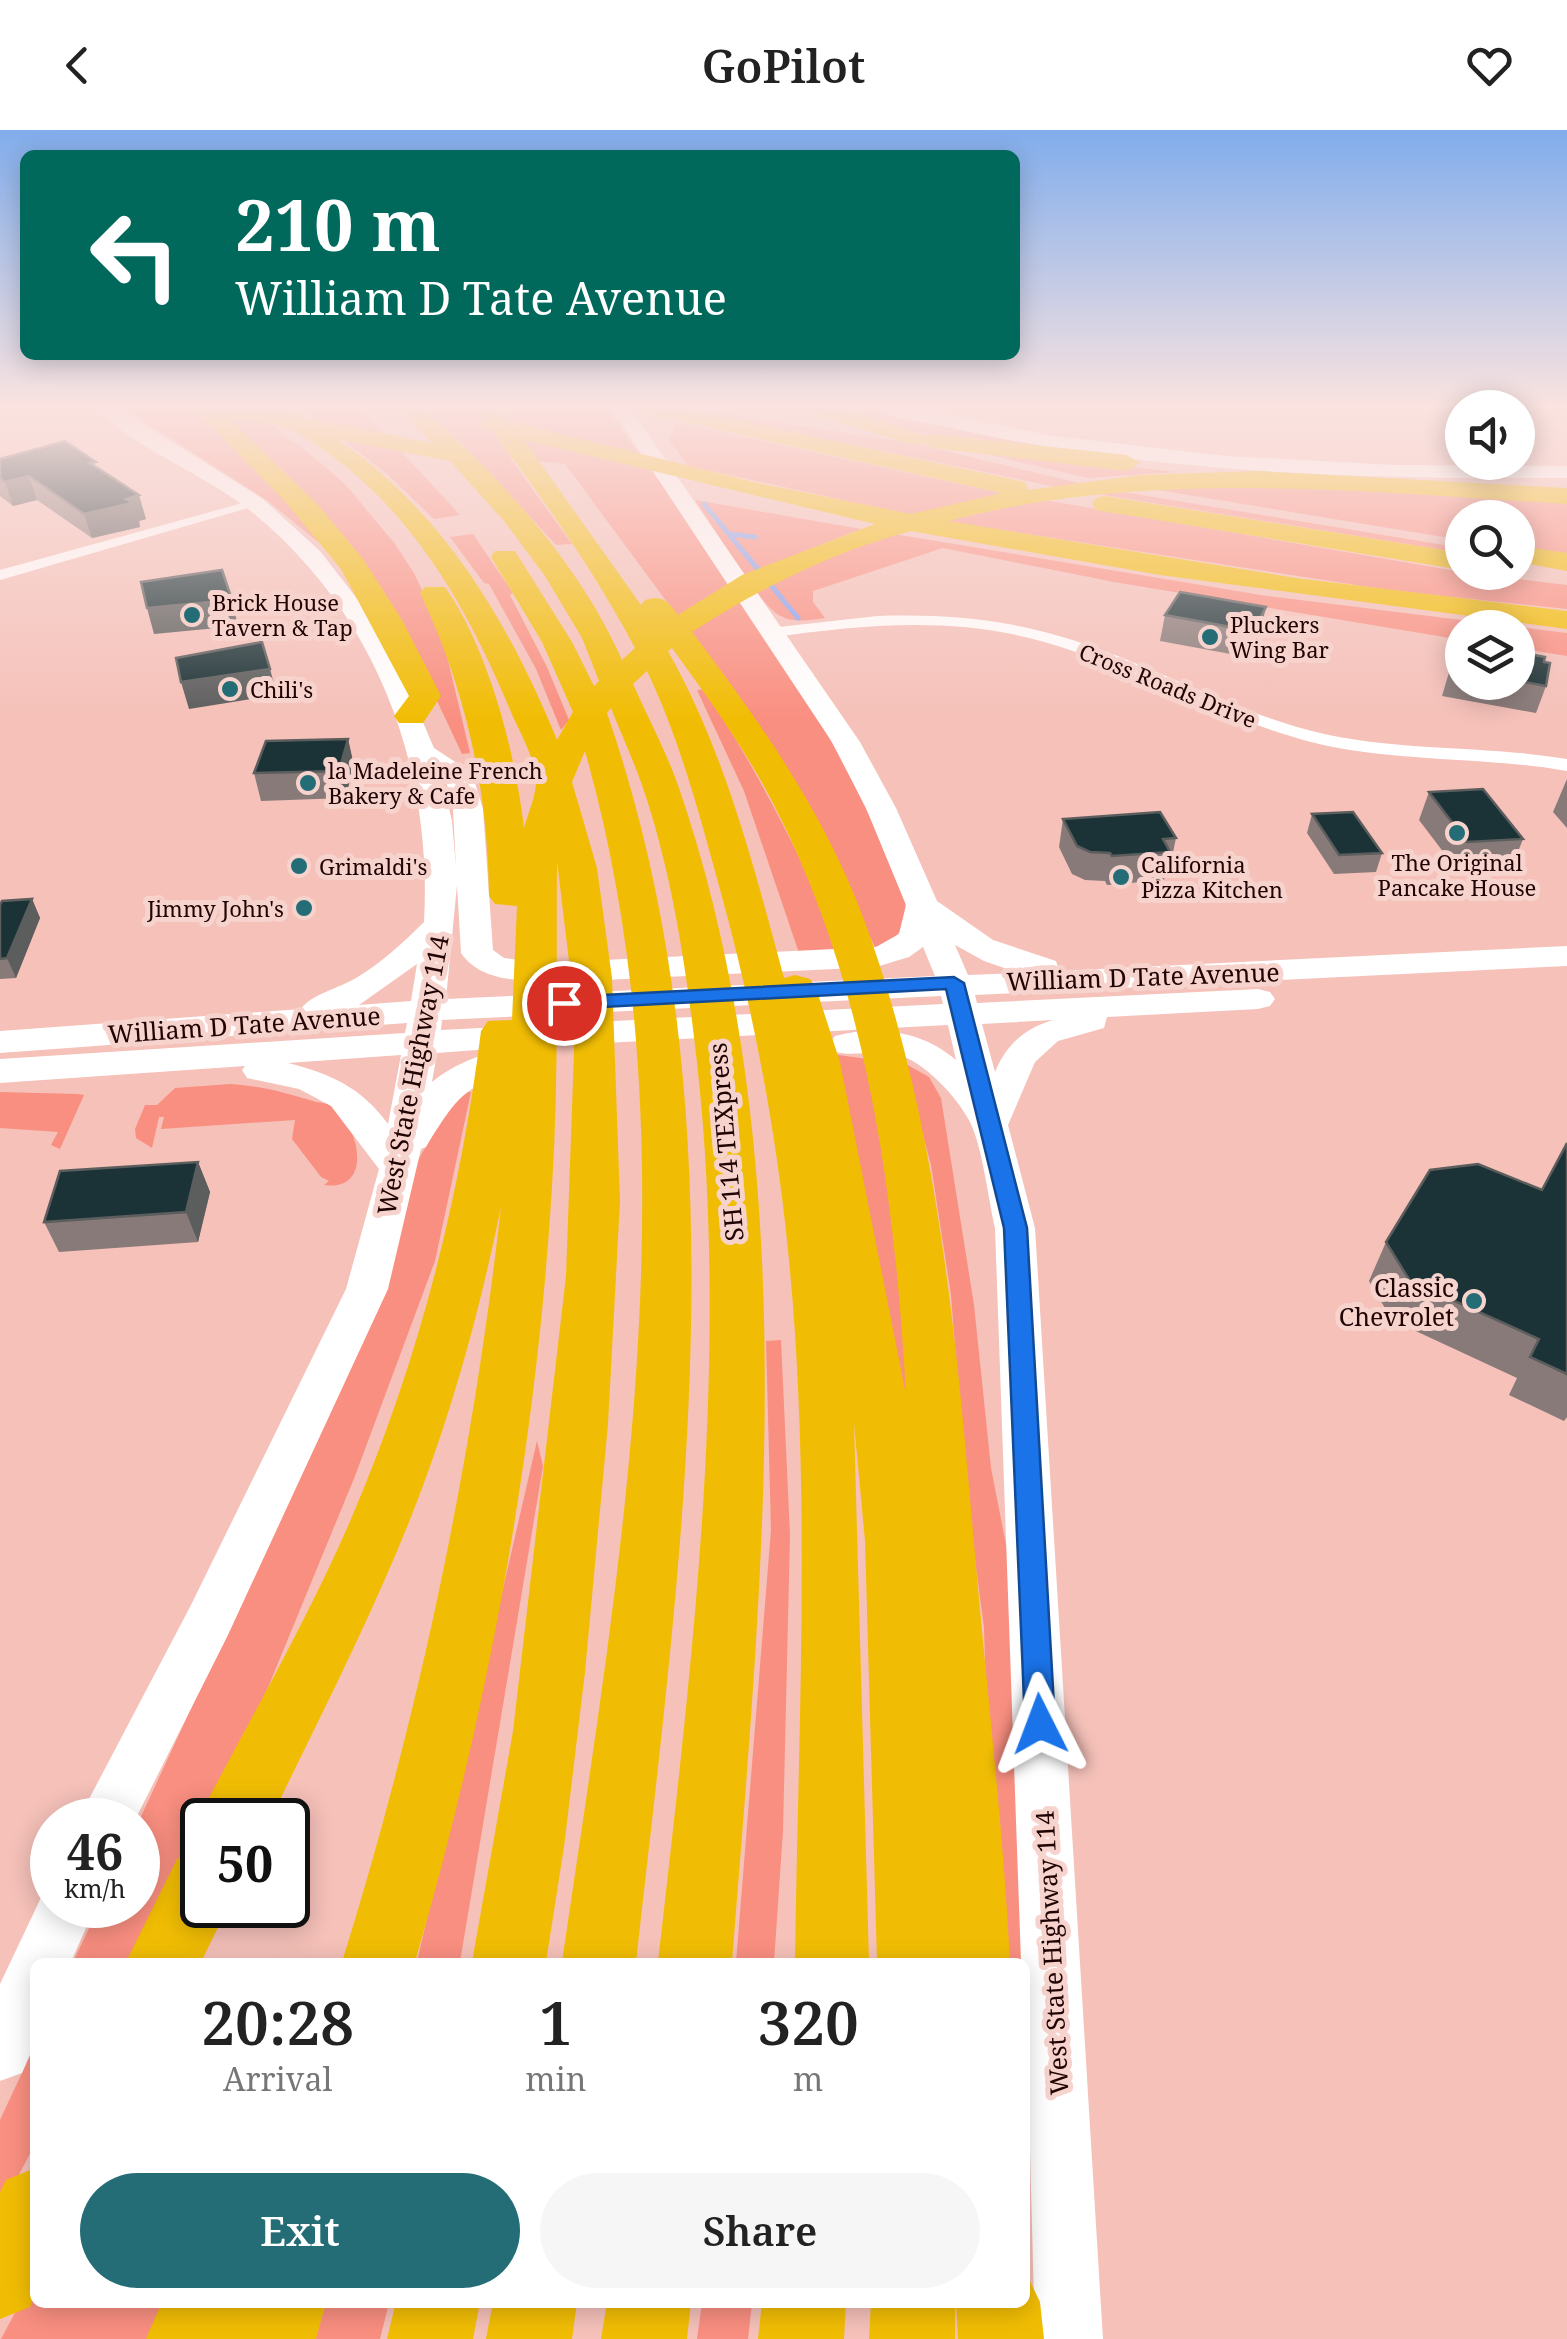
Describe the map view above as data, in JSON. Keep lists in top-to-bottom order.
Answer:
{
  "streets": {
    "highway": ["SH 114 TEXpress"],
    "main road": ["William D Tate Avenue", "West State Highway 114"],
    "street": ["Cross Roads Drive"]
  },
  "crossings": [
    ["Cross Roads Drive", "West State Highway 114"],
    ["William D Tate Avenue", "West State Highway 114"]
  ],
  "places": [
    "Brick House Tavern & Tap",
    "Pluckers Wing Bar",
    "Chili's",
    "la Madeleine French Bakery & Cafe",
    "The Original Pancake House",
    "Grimaldi's",
    "California Pizza Kitchen",
    "Jimmy John's",
    "Classic Chevrolet"
  ],
  "page": {
    "header": "GoPilot",
    "turn": ["210 m", "William D Tate Avenue"],
    "speed": "46 km/h",
    "limit": "50",
    "eta": [
      "20:28",
      "Arrival",
      "1",
      "min",
      "320",
      "m"
    ],
    "buttons": ["Exit", "Share"]
  }
}
